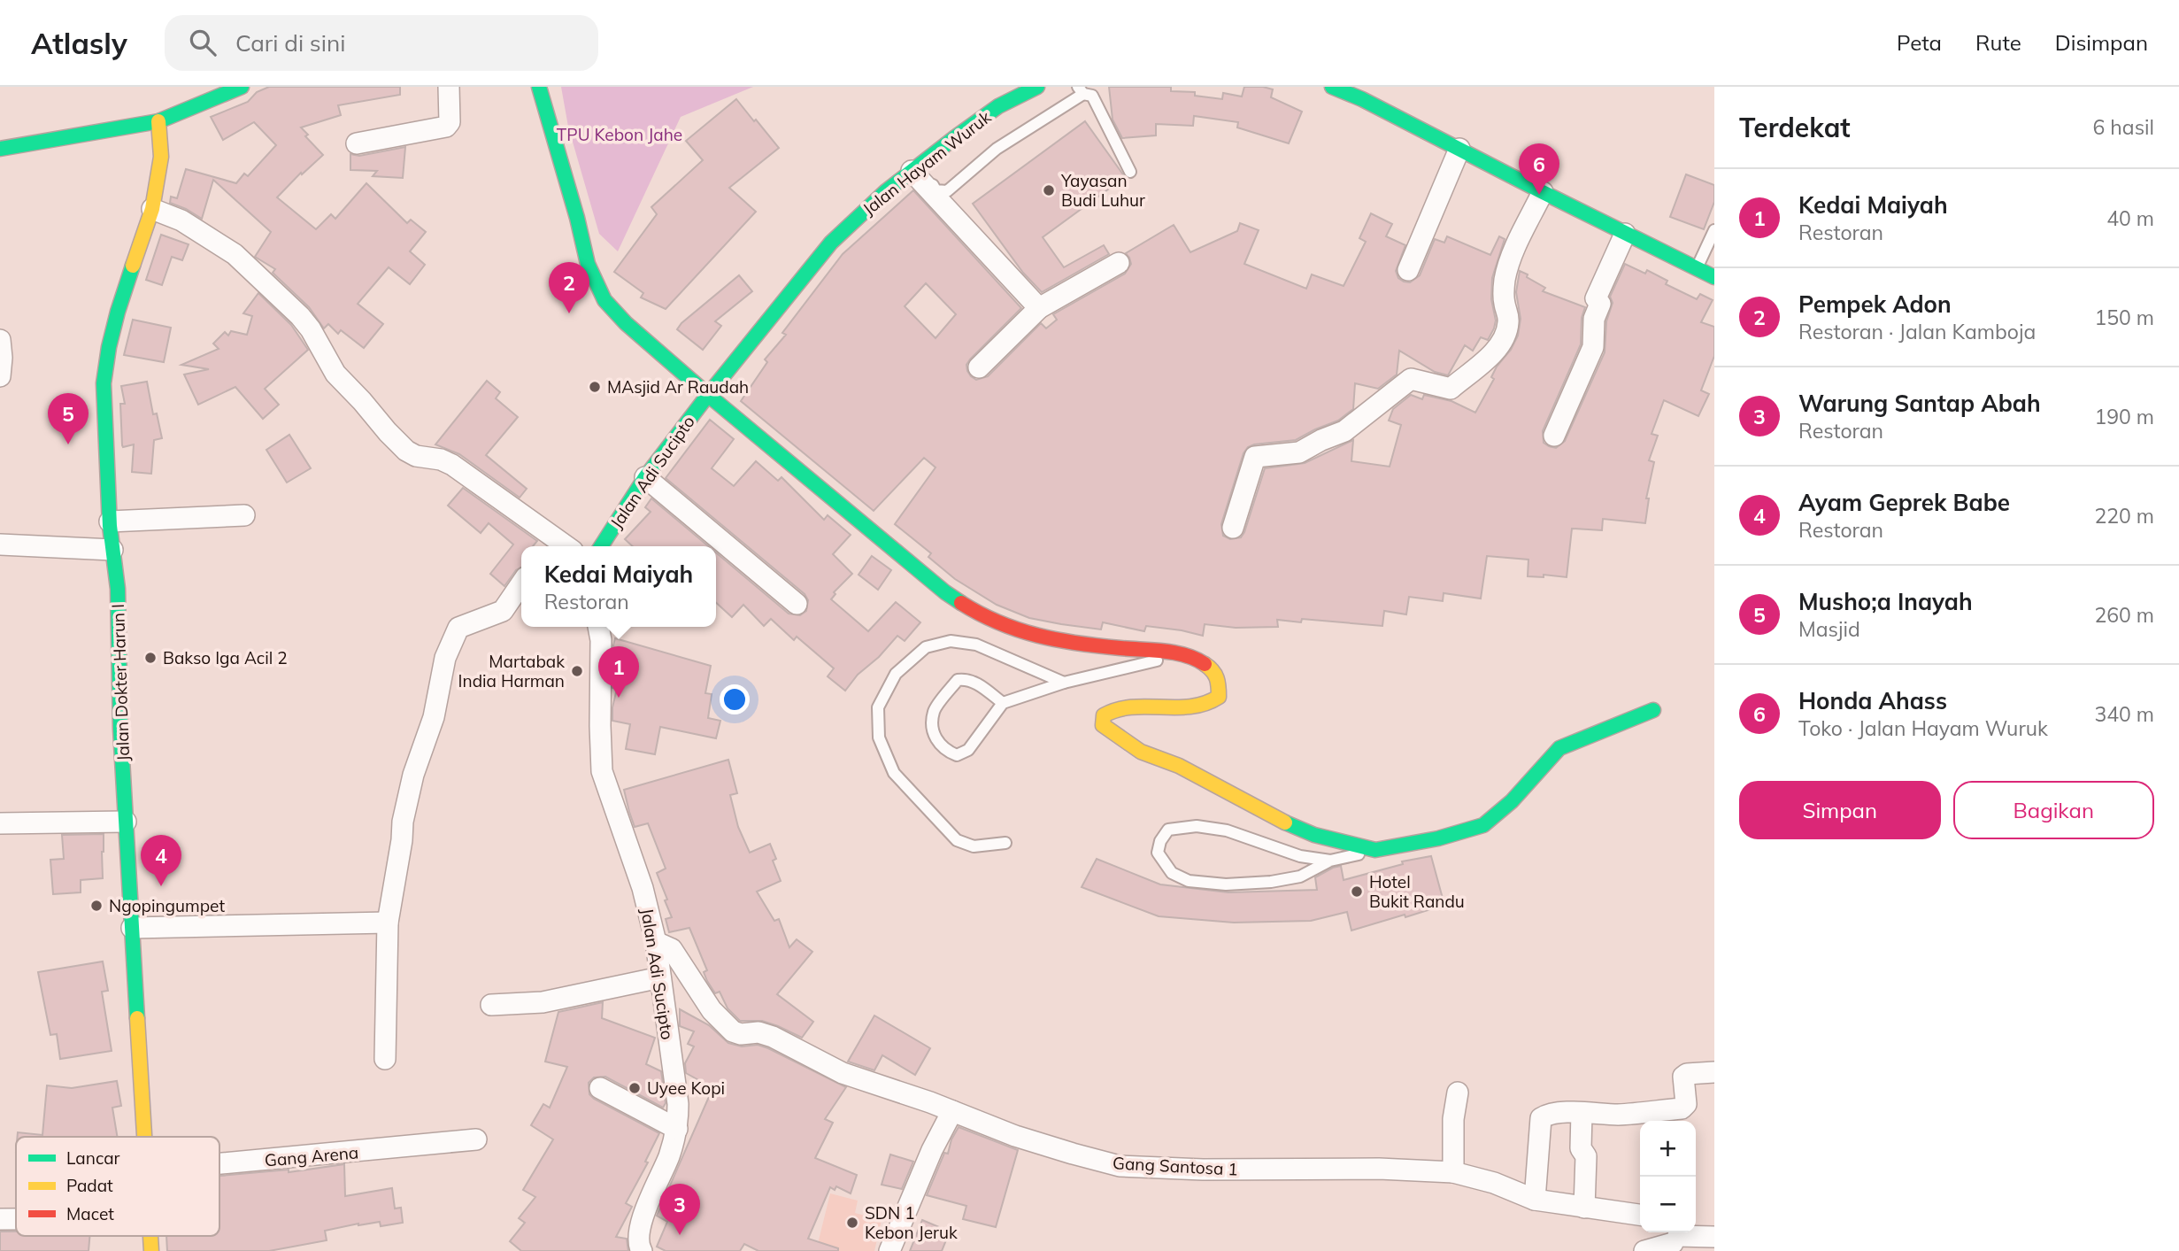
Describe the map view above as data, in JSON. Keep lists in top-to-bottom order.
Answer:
{
  "streets": {
    "street": [
      "Jalan Hayam Wuruk",
      "Jalan Adi Sucipto",
      "Jalan Dokter Harun I",
      "Gang Arena",
      "Gang Santosa 1"
    ]
  },
  "crossings": [
    ["Jalan Hayam Wuruk", "Jalan Adi Sucipto"],
    ["Jalan Adi Sucipto", "Gang Santosa 1"]
  ],
  "parks": ["TPU Kebon Jahe"],
  "places": [
    "Yayasan Budi Luhur",
    "MAsjid Ar Raudah",
    "Bakso Iga Acil 2",
    "Martabak India Harman",
    "Hotel Bukit Randu",
    "Ngopingumpet",
    "Uyee Kopi",
    "SDN 1 Kebon Jeruk"
  ],
  "legend": ["Lancar", "Padat", "Macet"],
  "page": {
    "header": "Atlasly",
    "search": "Cari di sini",
    "nav": ["Peta", "Rute", "Disimpan"],
    "heading": ["Terdekat", "6 hasil"],
    "pins": [
      "6",
      "2",
      "5",
      "1",
      "4",
      "3"
    ],
    "list": [
      {
        "mark": "1",
        "name": "Kedai Maiyah",
        "note": "Restoran",
        "value": "40 m"
      },
      {
        "mark": "2",
        "name": "Pempek Adon",
        "note": "Restoran · Jalan Kamboja",
        "value": "150 m"
      },
      {
        "mark": "3",
        "name": "Warung Santap Abah",
        "note": "Restoran",
        "value": "190 m"
      },
      {
        "mark": "4",
        "name": "Ayam Geprek Babe",
        "note": "Restoran",
        "value": "220 m"
      },
      {
        "mark": "5",
        "name": "Musho;a Inayah",
        "note": "Masjid",
        "value": "260 m"
      },
      {
        "mark": "6",
        "name": "Honda Ahass",
        "note": "Toko · Jalan Hayam Wuruk",
        "value": "340 m"
      }
    ],
    "popup": ["Kedai Maiyah", "Restoran"],
    "buttons": ["Simpan", "Bagikan"],
    "map_buttons": ["+", "−"]
  }
}
